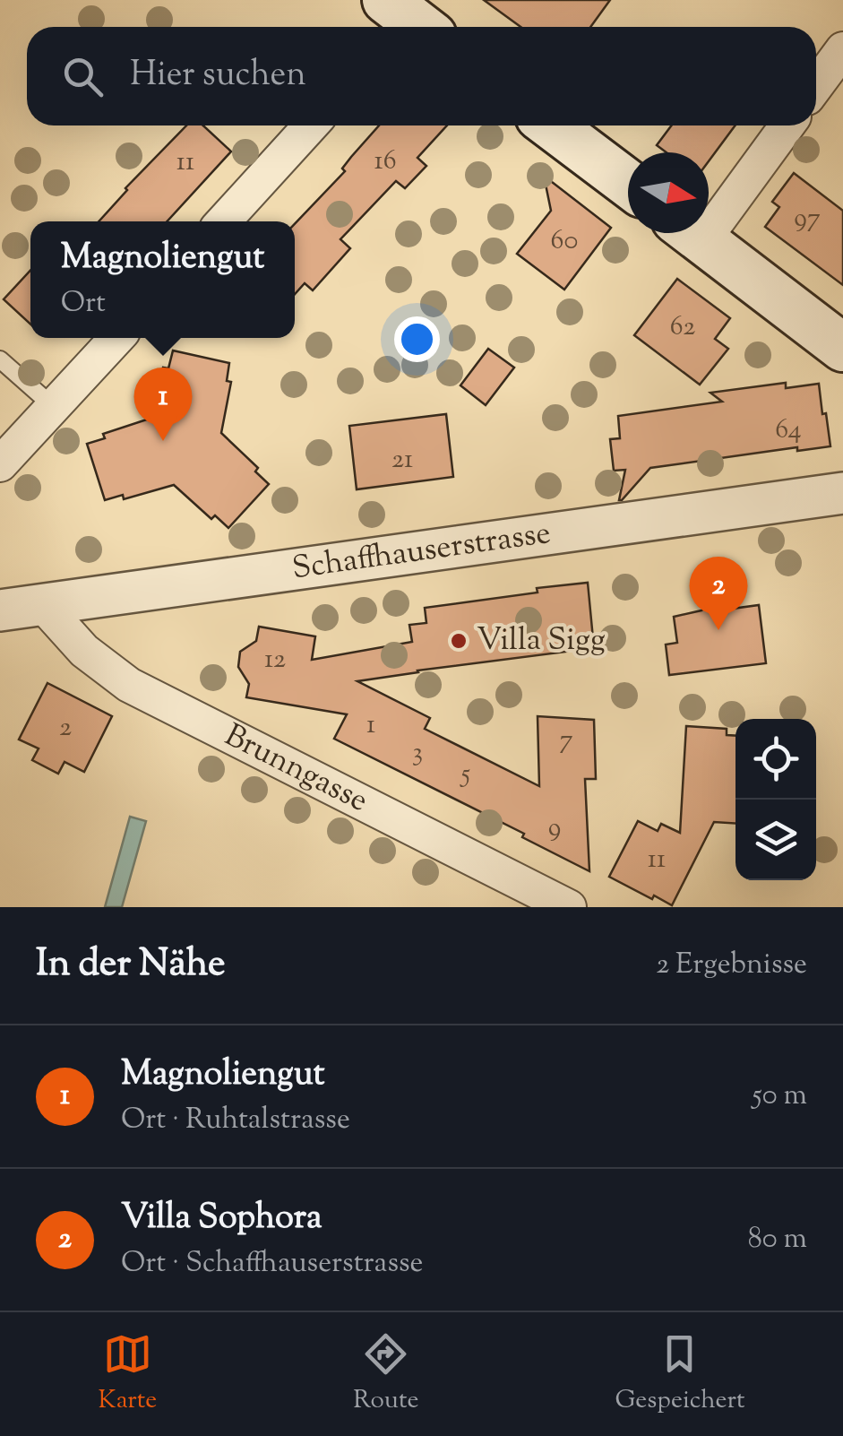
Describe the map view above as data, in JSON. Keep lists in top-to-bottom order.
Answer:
{
  "streets": {
    "street": ["Schaffhauserstrasse", "Brunngasse"]
  },
  "crossings": [
    ["Schaffhauserstrasse", "Brunngasse"]
  ],
  "places": ["Villa Sigg"],
  "house_numbers": [
    "16",
    "11",
    "97",
    "60",
    "62",
    "64",
    "21",
    "12",
    "1",
    "2",
    "7",
    "3",
    "5",
    "9",
    "11"
  ],
  "north": "right",
  "page": {
    "search": "Hier suchen",
    "popup": ["Magnoliengut", "Ort"],
    "pins": ["1", "2"],
    "heading": ["In der Nähe", "2 Ergebnisse"],
    "list": [
      {
        "mark": "1",
        "name": "Magnoliengut",
        "note": "Ort · Ruhtalstrasse",
        "value": "50 m"
      },
      {
        "mark": "2",
        "name": "Villa Sophora",
        "note": "Ort · Schaffhauserstrasse",
        "value": "80 m"
      }
    ],
    "nav": ["Karte", "Route", "Gespeichert"]
  }
}
